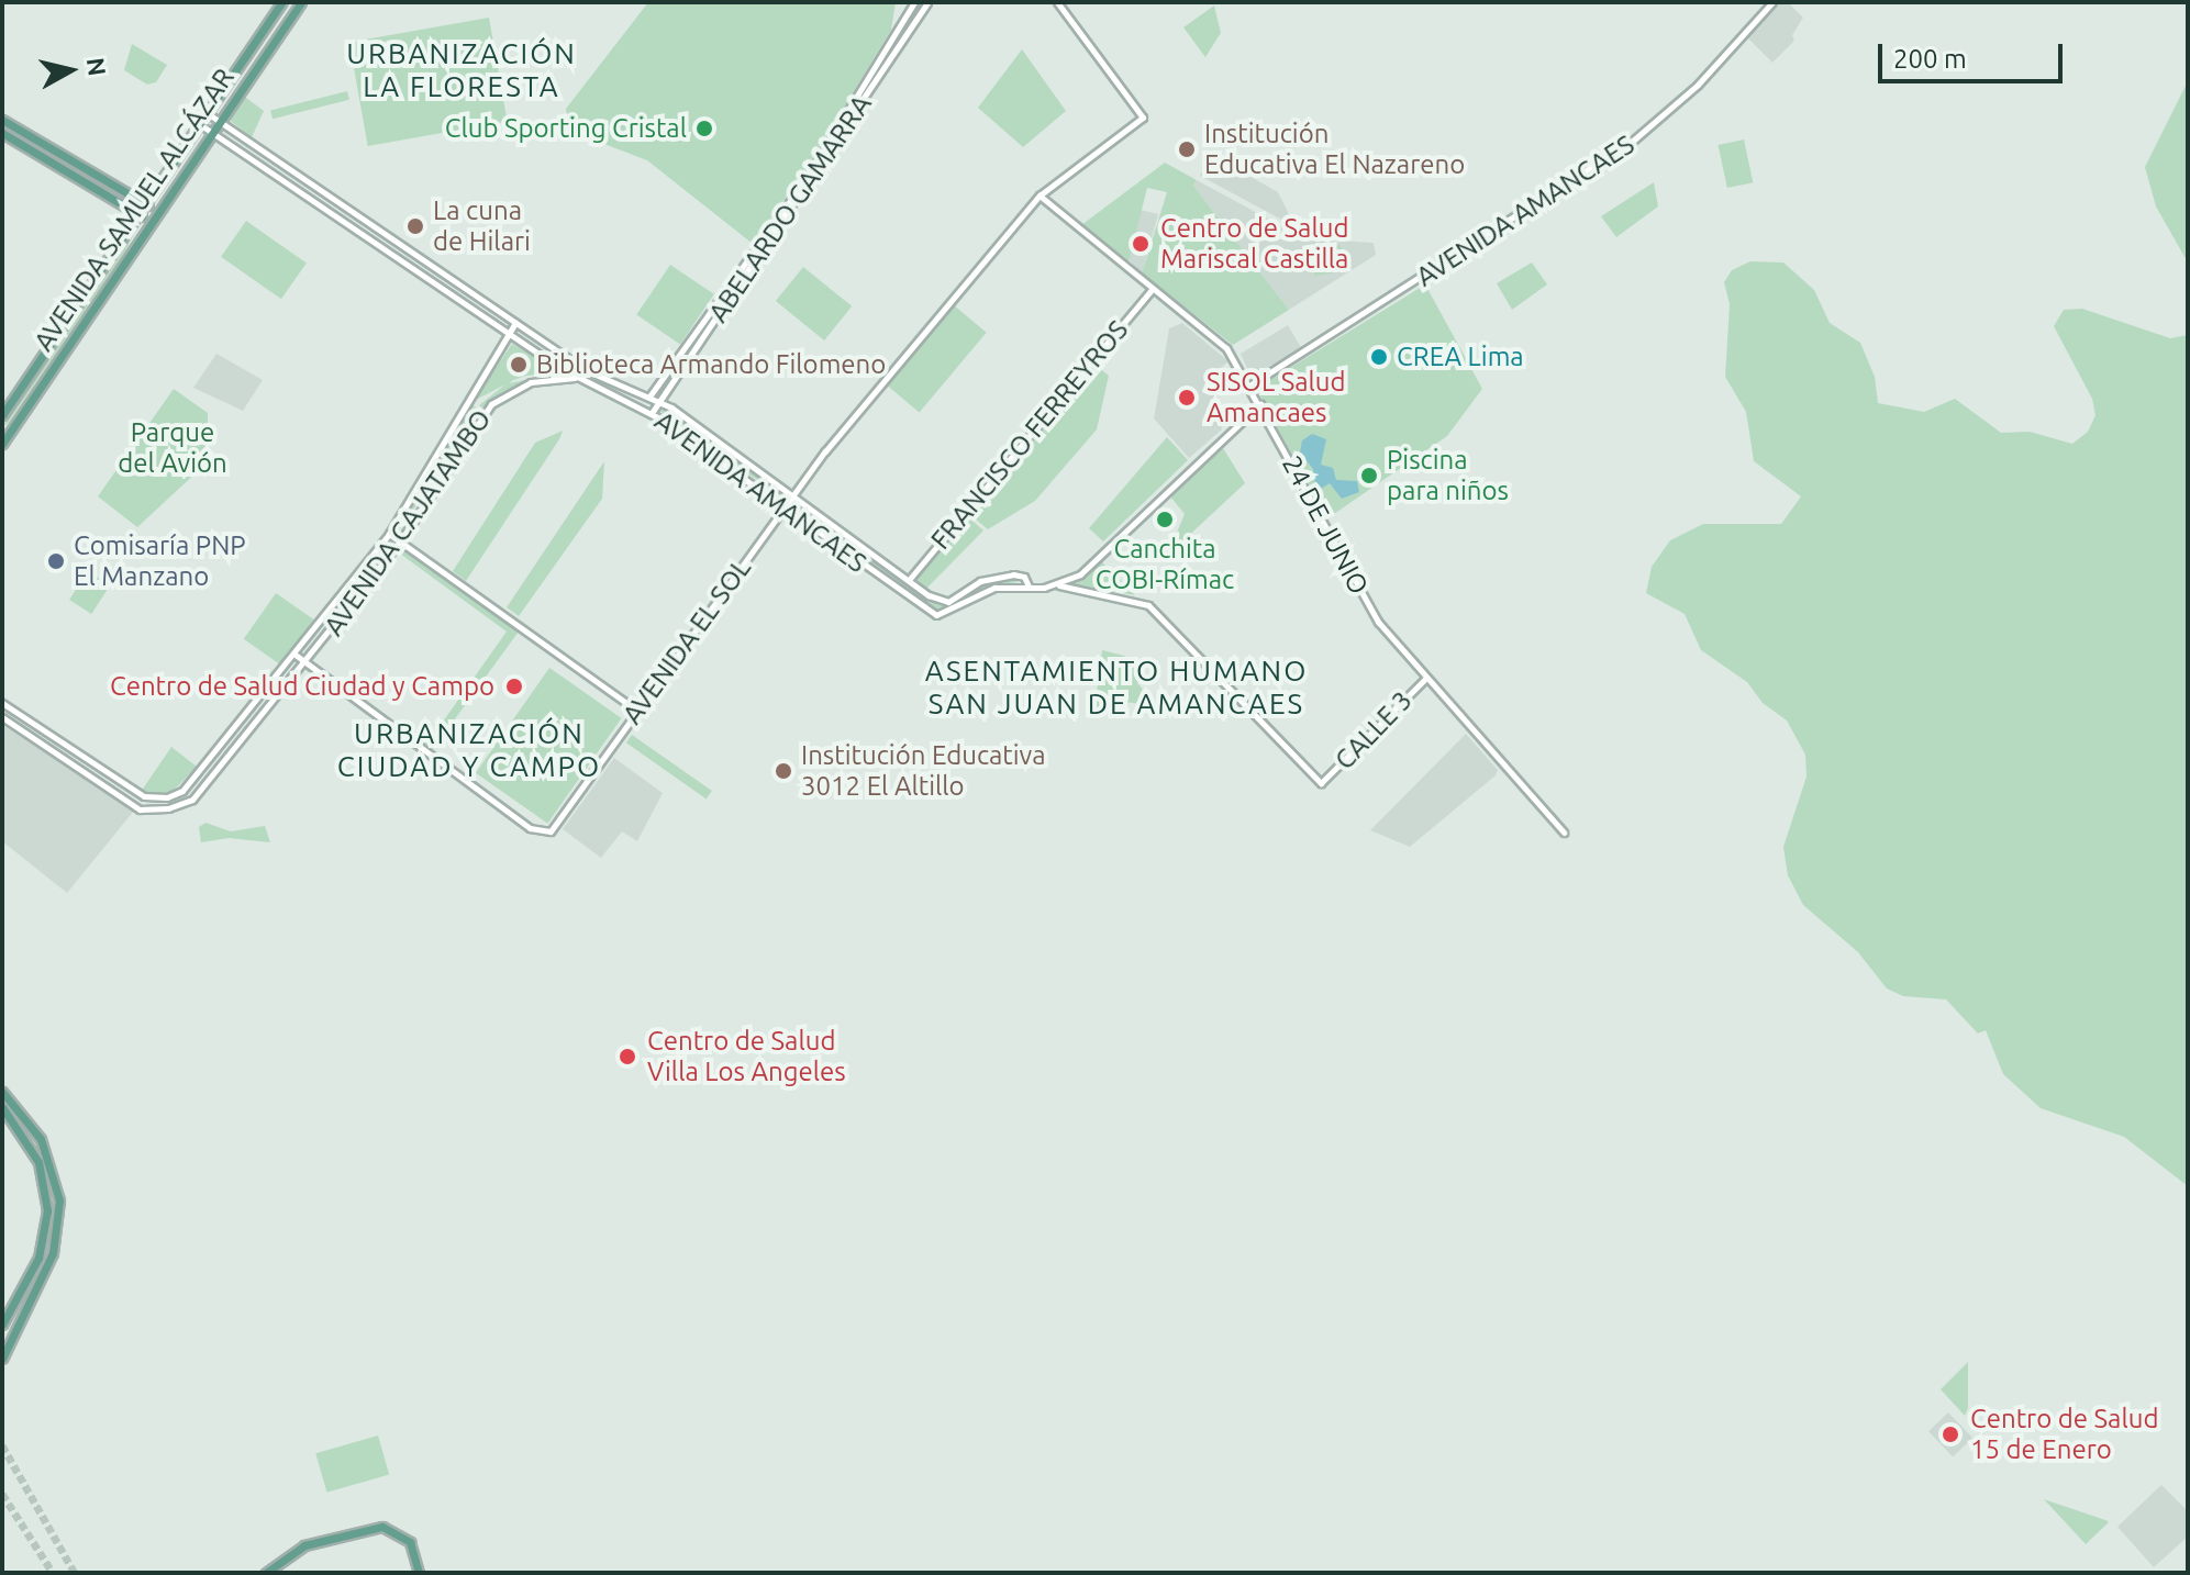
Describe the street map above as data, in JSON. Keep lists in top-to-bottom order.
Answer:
{
  "streets": {
    "main road": ["AVENIDA SAMUEL ALCÁZAR"],
    "street": [
      "ABELARDO GAMARRA",
      "AVENIDA AMANCAES",
      "FRANCISCO FERREYROS",
      "AVENIDA CAJATAMBO",
      "24 DE JUNIO",
      "AVENIDA EL SOL",
      "CALLE 3"
    ]
  },
  "crossings": [
    ["ABELARDO GAMARRA", "AVENIDA AMANCAES"],
    ["AVENIDA SAMUEL ALCÁZAR", "AVENIDA AMANCAES"],
    ["AVENIDA AMANCAES", "FRANCISCO FERREYROS"],
    ["AVENIDA AMANCAES", "AVENIDA CAJATAMBO"],
    ["AVENIDA AMANCAES", "24 DE JUNIO"],
    ["AVENIDA AMANCAES", "AVENIDA EL SOL"],
    ["AVENIDA AMANCAES", "CALLE 3"],
    ["FRANCISCO FERREYROS", "24 DE JUNIO"],
    ["AVENIDA CAJATAMBO", "AVENIDA EL SOL"],
    ["24 DE JUNIO", "AVENIDA EL SOL"],
    ["24 DE JUNIO", "CALLE 3"]
  ],
  "districts": ["URBANIZACIÓN LA FLORESTA", "ASENTAMIENTO HUMANO SAN JUAN DE AMANCAES", "URBANIZACIÓN CIUDAD Y CAMPO"],
  "parks": ["Parque del Avión"],
  "places": [
    "Club Sporting Cristal",
    "Institución Educativa El Nazareno",
    "La cuna de Hilari",
    "Centro de Salud Mariscal Castilla",
    "CREA Lima",
    "Biblioteca Armando Filomeno",
    "SISOL Salud Amancaes",
    "Piscina para niños",
    "Canchita COBI-Rímac",
    "Comisaría PNP El Manzano",
    "Centro de Salud Ciudad y Campo",
    "Institución Educativa 3012 El Altillo",
    "Centro de Salud Villa Los Angeles",
    "Centro de Salud 15 de Enero"
  ],
  "scale_bar": "200 m",
  "north": "right"
}
